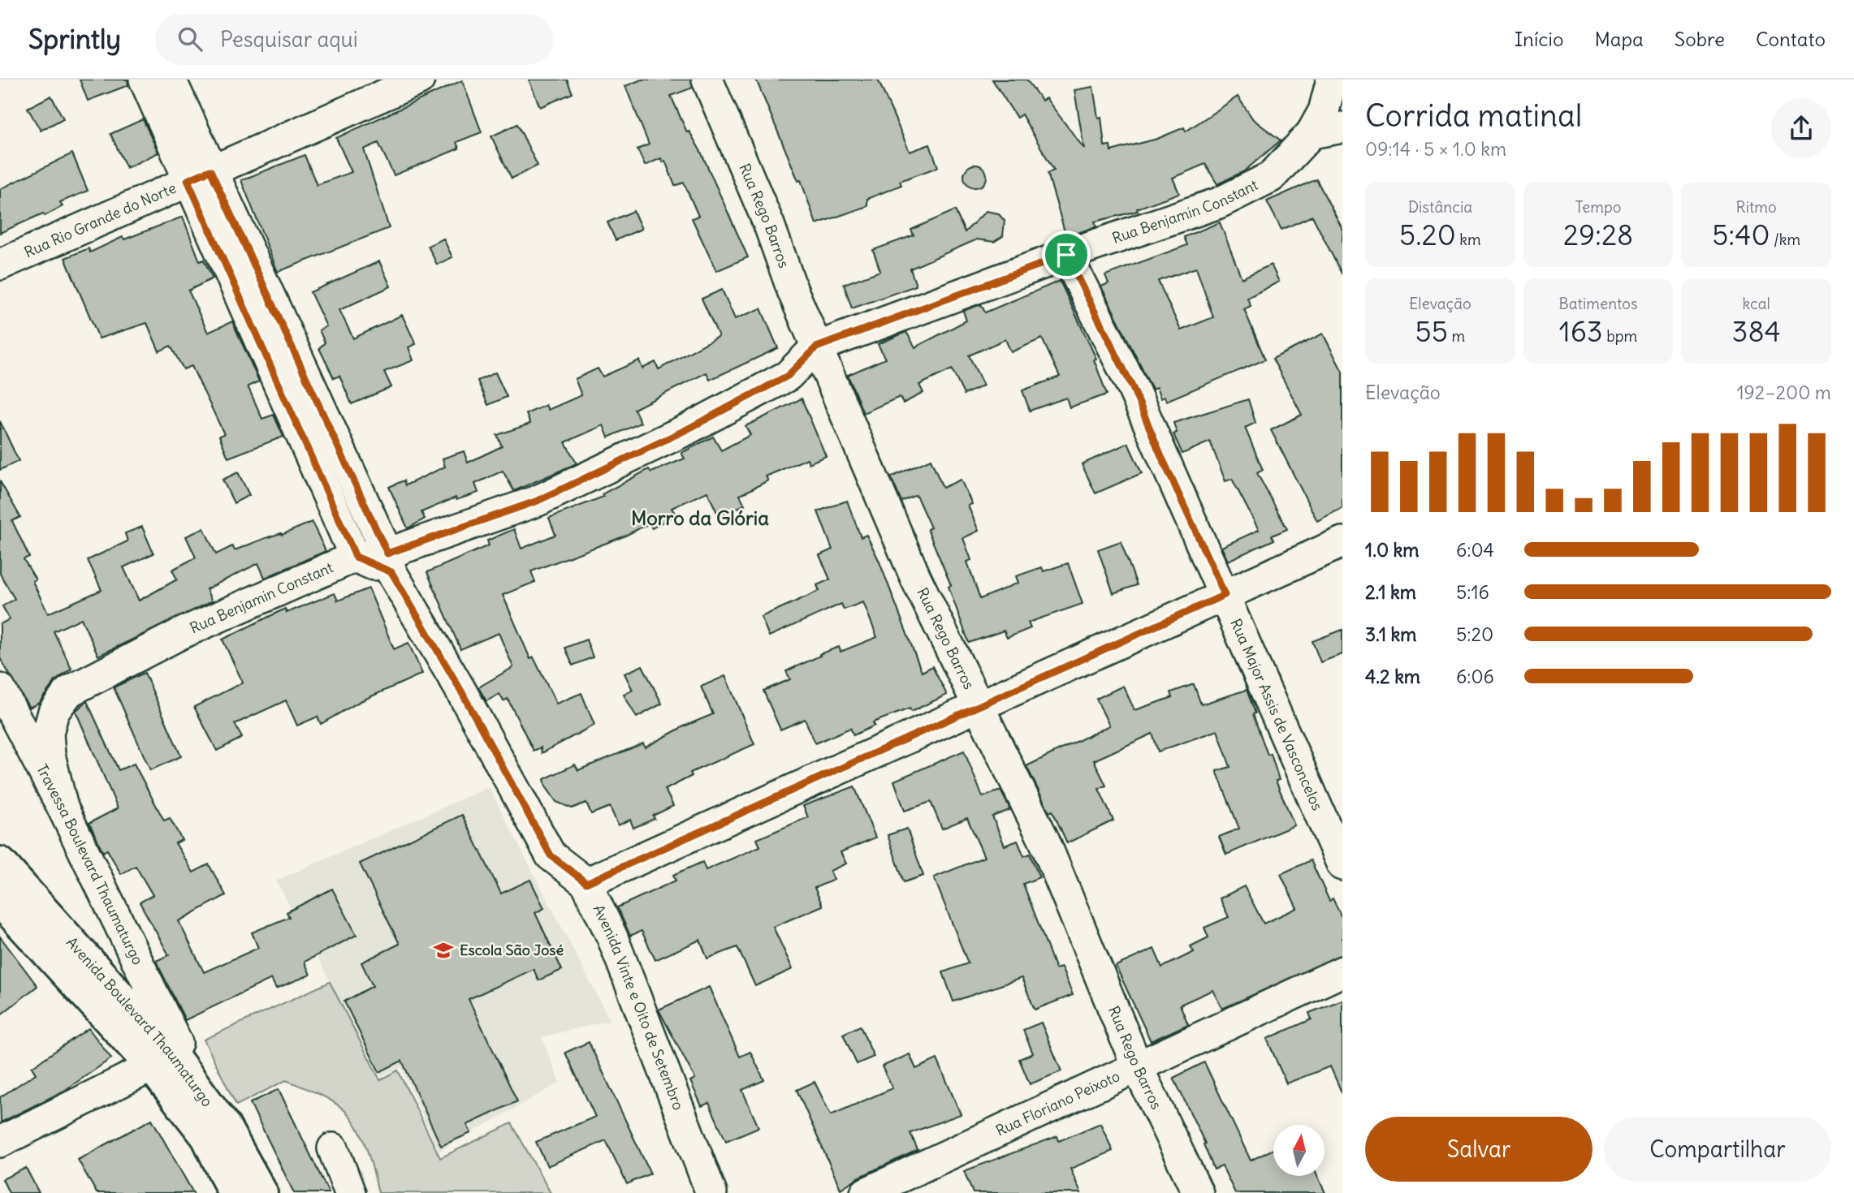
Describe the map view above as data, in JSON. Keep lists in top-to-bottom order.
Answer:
{
  "streets": {
    "main road": ["Avenida Boulevard Thaumaturgo"],
    "street": [
      "Rua Benjamin Constant",
      "Rua Rego Barros",
      "Rua Rio Grande do Norte",
      "Rua Major Assis de Vasconcelos",
      "Travessa Boulevard Thaumaturgo",
      "Avenida Vinte e Oito de Setembro",
      "Rua Floriano Peixoto"
    ]
  },
  "crossings": [
    ["Rua Benjamin Constant", "Rua Rego Barros"],
    ["Rua Benjamin Constant", "Rua Major Assis de Vasconcelos"],
    ["Rua Benjamin Constant", "Travessa Boulevard Thaumaturgo"],
    ["Rua Benjamin Constant", "Avenida Vinte e Oito de Setembro"],
    ["Rua Rego Barros", "Rua Floriano Peixoto"],
    ["Rua Rio Grande do Norte", "Avenida Vinte e Oito de Setembro"],
    ["Travessa Boulevard Thaumaturgo", "Avenida Boulevard Thaumaturgo"]
  ],
  "districts": ["Morro da Glória"],
  "places": {
    "school or university": ["Escola São José"]
  },
  "north": "top",
  "page": {
    "header": "Sprintly",
    "search": "Pesquisar aqui",
    "nav": [
      "Início",
      "Mapa",
      "Sobre",
      "Contato"
    ],
    "heading": ["Corrida matinal", "09:14 · 5 × 1.0 km"],
    "stats": [
      ["Distância", "5.20 km"],
      ["Tempo", "29:28"],
      ["Ritmo", "5:40 /km"],
      ["Elevação", "55 m"],
      ["Batimentos", "163 bpm"],
      ["kcal", "384"]
    ],
    "chart": ["Elevação", "192–200 m"],
    "list": [
      {
        "name": "1.0 km",
        "note": "6:04"
      },
      {
        "name": "2.1 km",
        "note": "5:16"
      },
      {
        "name": "3.1 km",
        "note": "5:20"
      },
      {
        "name": "4.2 km",
        "note": "6:06"
      }
    ],
    "buttons": ["Salvar", "Compartilhar"]
  }
}
